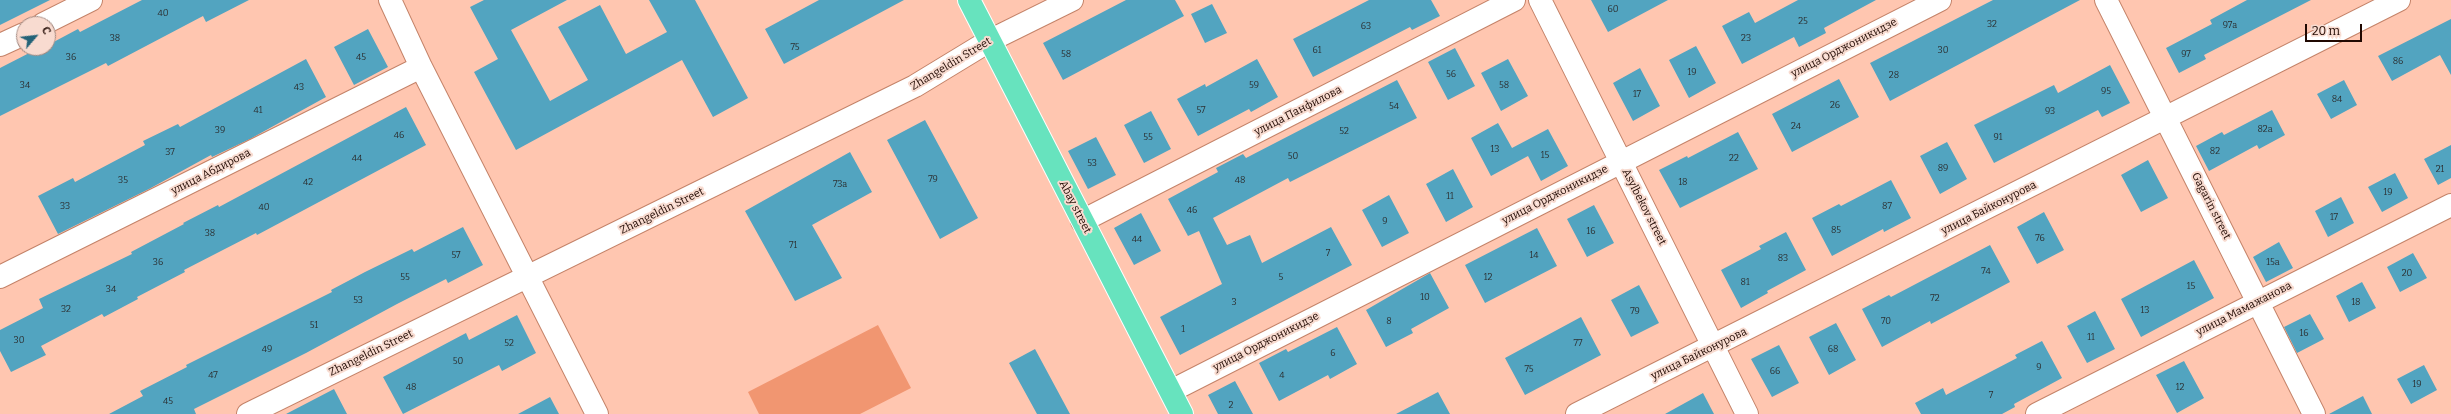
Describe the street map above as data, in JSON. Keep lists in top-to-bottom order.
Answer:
{
  "streets": {
    "main road": ["Abay street"],
    "street": [
      "улица Орджоникидзе",
      "Zhangeldin Street",
      "улица Панфилова",
      "улица Абдирова",
      "Gagarin street",
      "Asylbekov street",
      "улица Байконурова",
      "улица Мамажанова"
    ]
  },
  "crossings": [
    ["улица Орджоникидзе", "Abay street"],
    ["улица Орджоникидзе", "Asylbekov street"],
    ["Zhangeldin Street", "Abay street"],
    ["улица Панфилова", "Abay street"],
    ["Gagarin street", "улица Байконурова"],
    ["Gagarin street", "улица Мамажанова"],
    ["Asylbekov street", "улица Байконурова"]
  ],
  "house_numbers": [
    "60",
    "40",
    "25",
    "32",
    "97а",
    "63",
    "38",
    "23",
    "75",
    "61",
    "30",
    "58",
    "97",
    "36",
    "45",
    "86",
    "19",
    "56",
    "28",
    "34",
    "59",
    "58",
    "43",
    "95",
    "17",
    "84",
    "26",
    "54",
    "41",
    "57",
    "93",
    "24",
    "82а",
    "39",
    "52",
    "46",
    "55",
    "91",
    "13",
    "82",
    "37",
    "15",
    "50",
    "44",
    "22",
    "53",
    "89",
    "21",
    "79",
    "35",
    "48",
    "42",
    "18",
    "73а",
    "19",
    "11",
    "33",
    "87",
    "40",
    "46",
    "17",
    "9",
    "85",
    "16",
    "38",
    "76",
    "44",
    "71",
    "7",
    "57",
    "14",
    "83",
    "36",
    "15а",
    "74",
    "20",
    "55",
    "5",
    "12",
    "81",
    "15",
    "34",
    "10",
    "72",
    "53",
    "3",
    "18",
    "32",
    "13",
    "79",
    "8",
    "70",
    "51",
    "1",
    "16",
    "11",
    "30",
    "52",
    "77",
    "49",
    "68",
    "6",
    "50",
    "9",
    "75",
    "66",
    "47",
    "4",
    "19",
    "48",
    "12",
    "7",
    "45",
    "2"
  ],
  "scale_bar": "20 m",
  "north": "top right"
}
